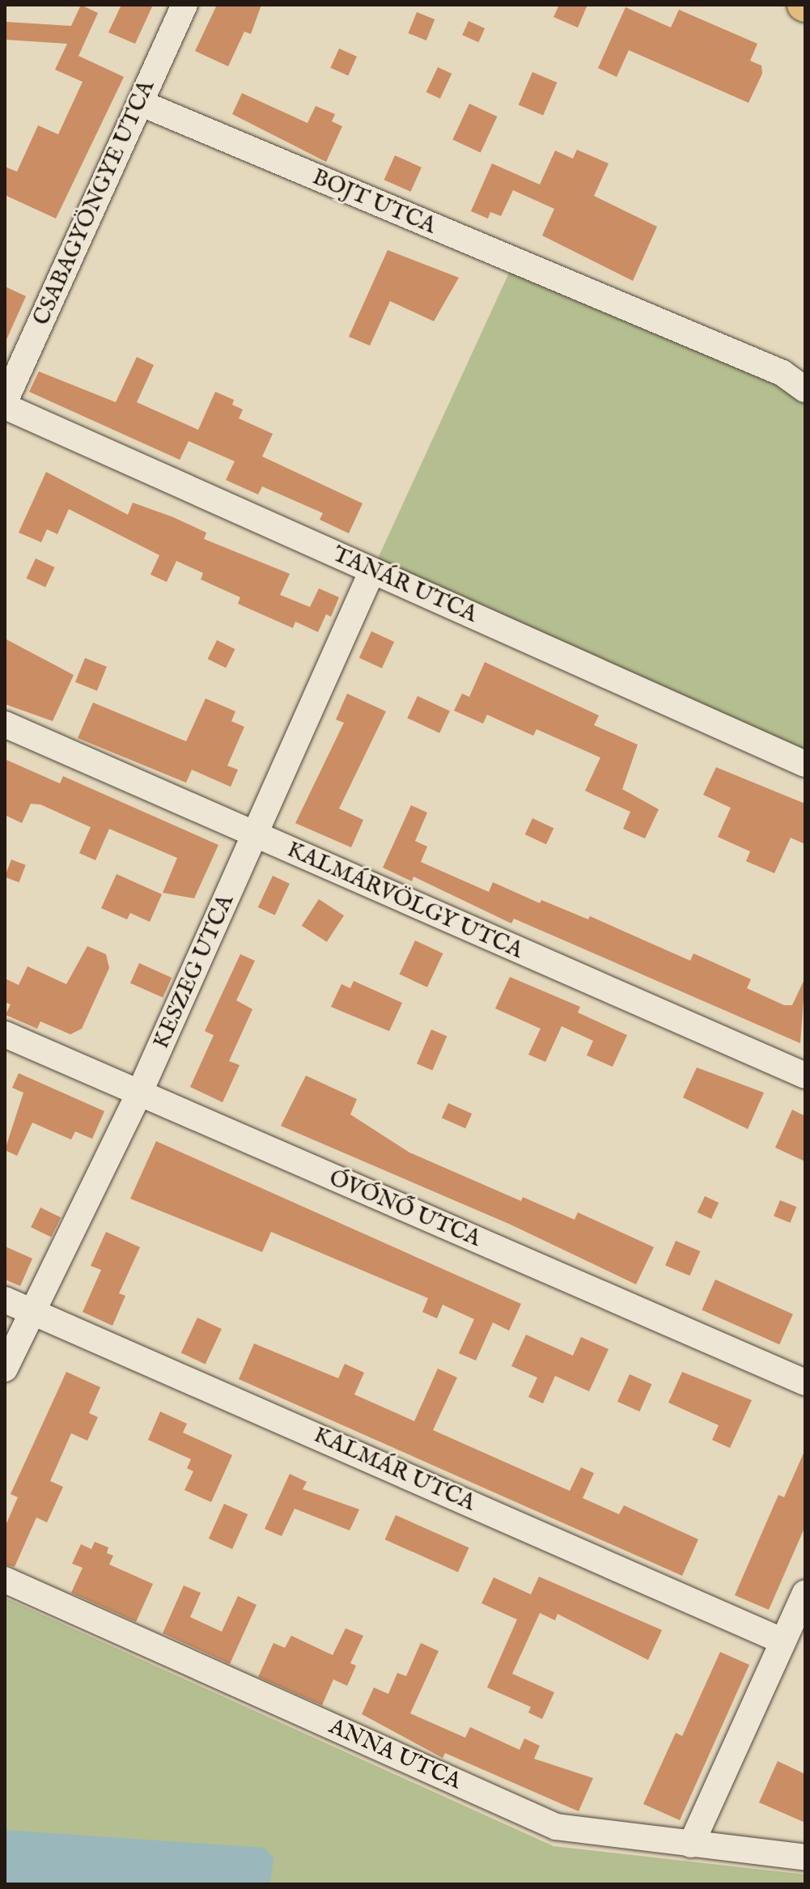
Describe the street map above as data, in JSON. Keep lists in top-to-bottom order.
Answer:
{
  "streets": {
    "street": [
      "BOJT UTCA",
      "CSABAGYÖNGYE UTCA",
      "TANÁR UTCA",
      "KALMÁRVÖLGY UTCA",
      "KESZEG UTCA",
      "ÓVÓNŐ UTCA",
      "KALMÁR UTCA",
      "ANNA UTCA"
    ]
  },
  "crossings": [
    ["BOJT UTCA", "CSABAGYÖNGYE UTCA"],
    ["CSABAGYÖNGYE UTCA", "TANÁR UTCA"],
    ["TANÁR UTCA", "KESZEG UTCA"],
    ["KALMÁRVÖLGY UTCA", "KESZEG UTCA"],
    ["KESZEG UTCA", "ÓVÓNŐ UTCA"],
    ["KESZEG UTCA", "KALMÁR UTCA"]
  ]
}
